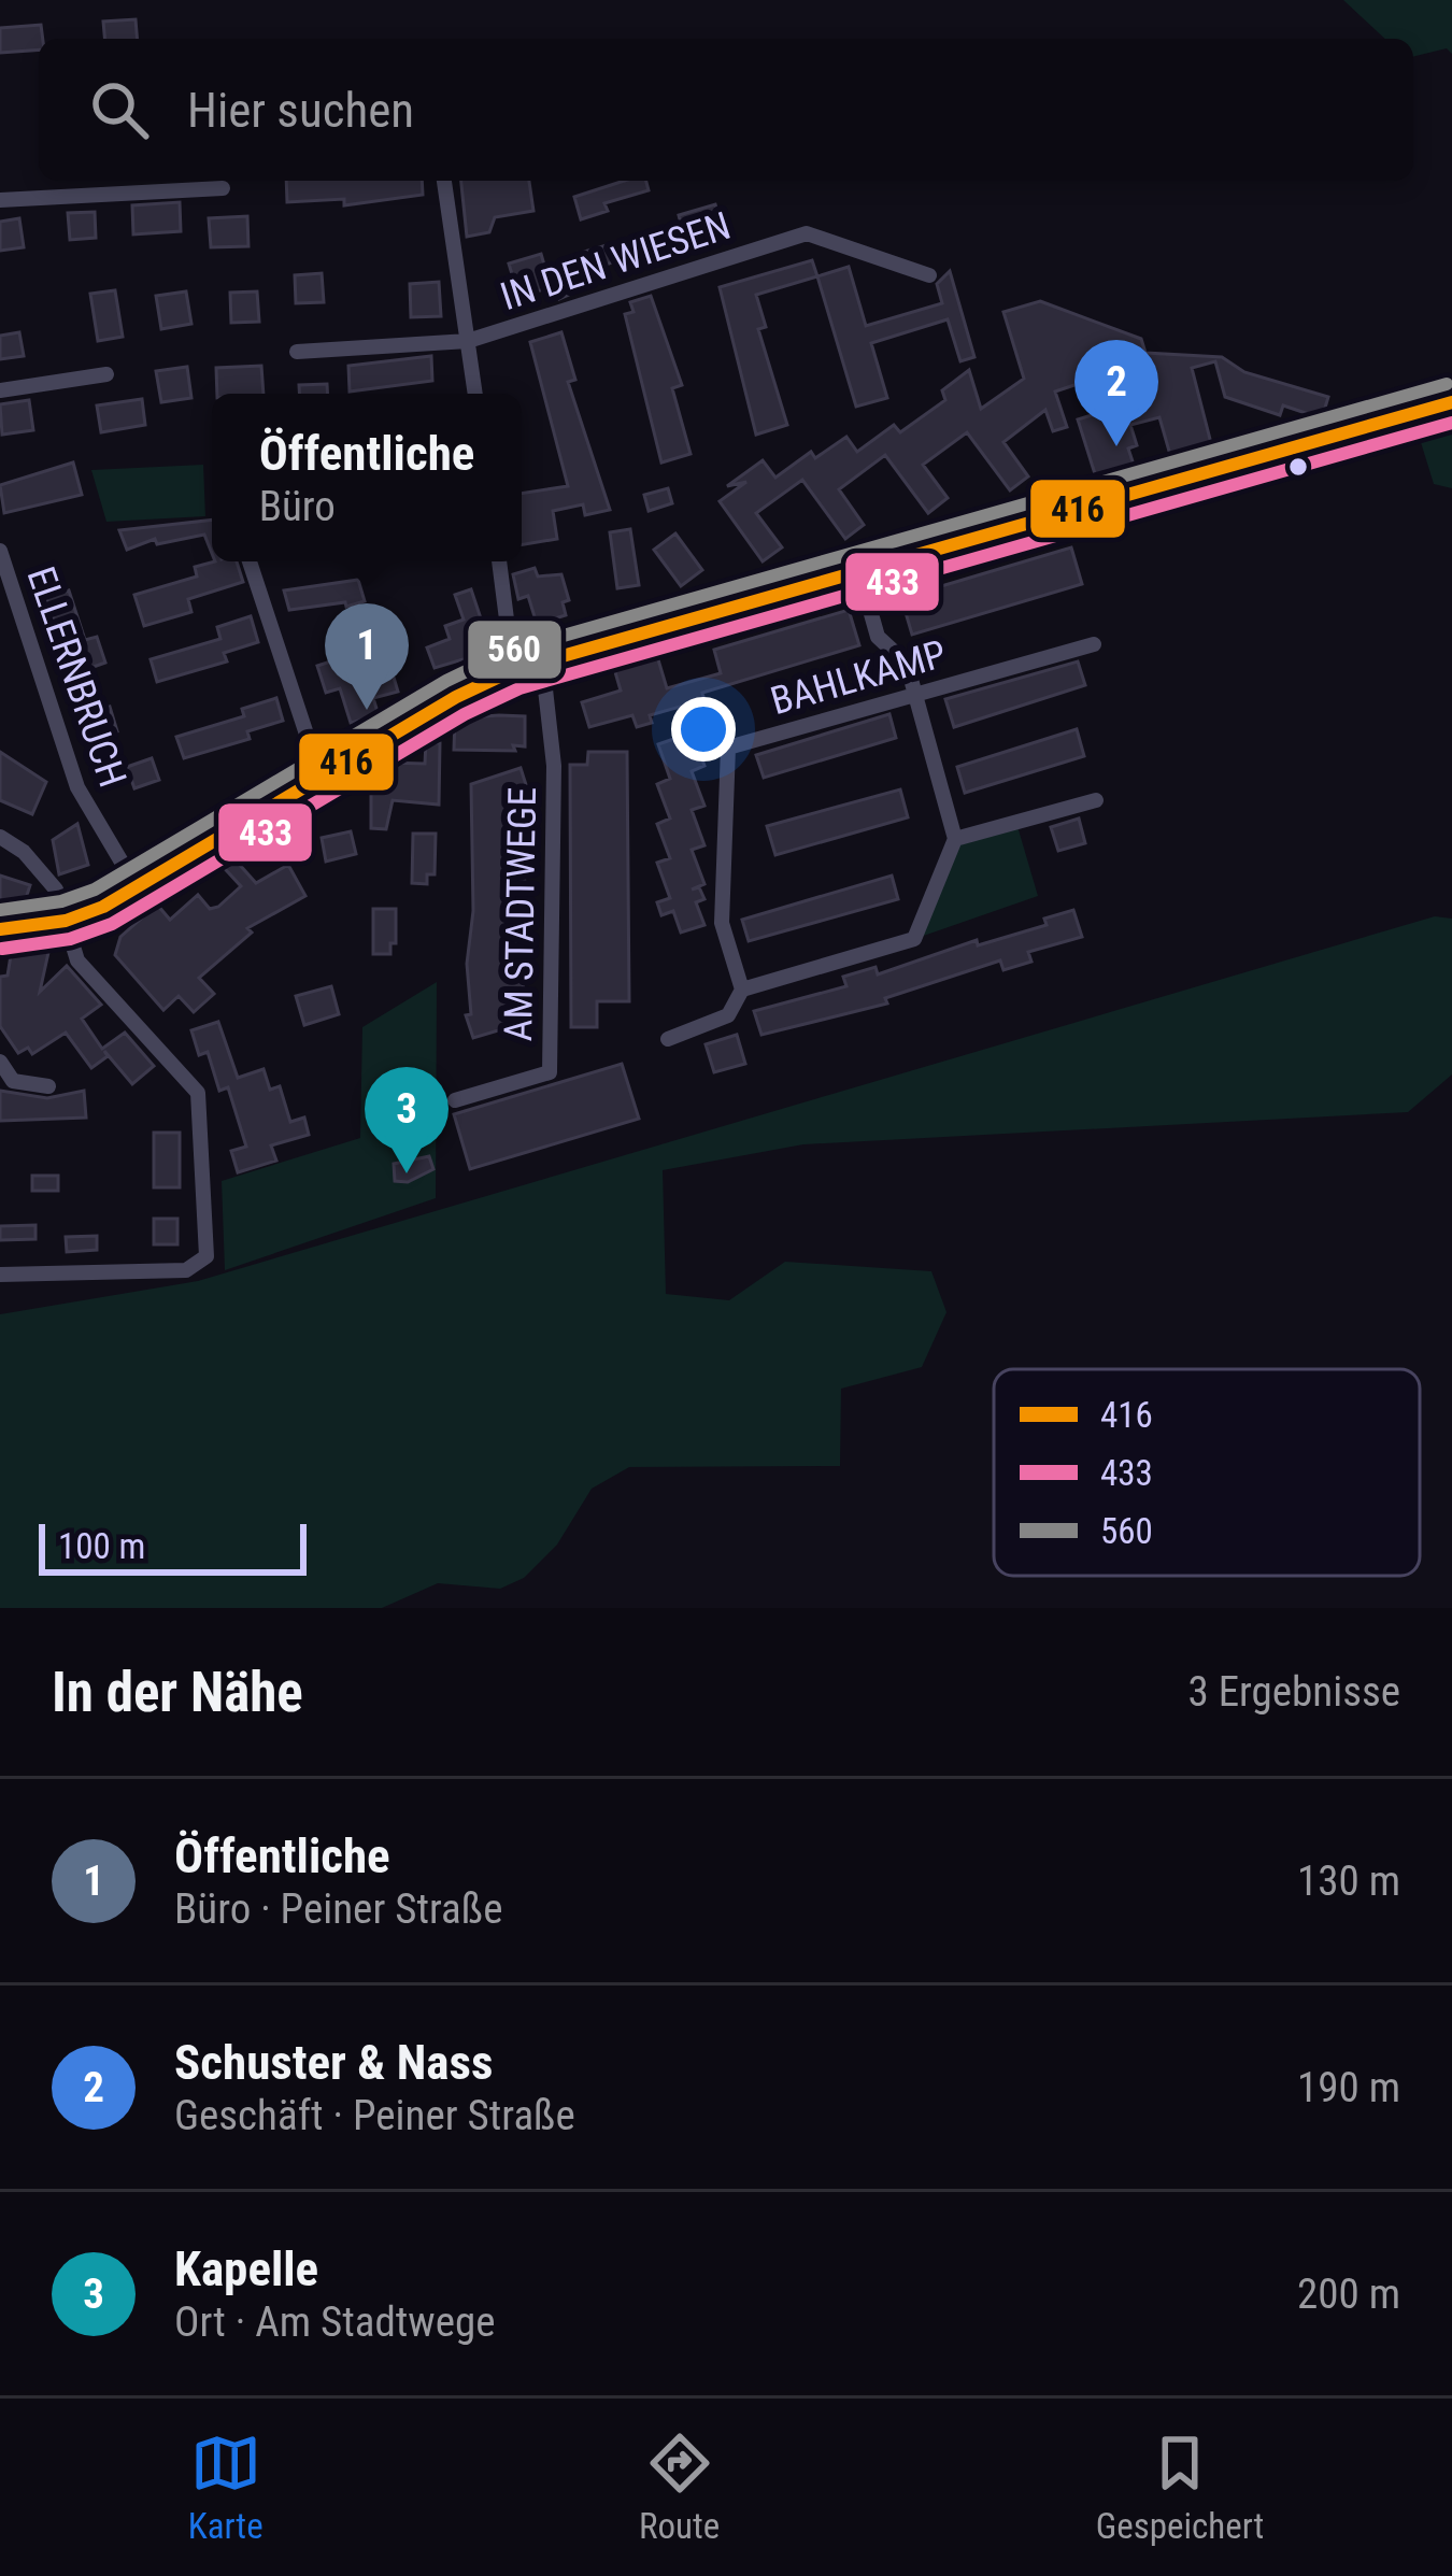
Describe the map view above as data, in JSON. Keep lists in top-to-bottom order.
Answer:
{
  "streets": {
    "street": [
      "IN DEN WIESEN",
      "ELLERNBRUCH",
      "BAHLKAMP",
      "AM STADTWEGE"
    ]
  },
  "lines": ["transit line 560", "transit line 416", "transit line 433"],
  "legend": ["416", "433", "560"],
  "scale_bar": "100 m",
  "page": {
    "search": "Hier suchen",
    "pins": ["2", "1", "3"],
    "popup": ["Öffentliche", "Büro"],
    "scale": "100 m",
    "heading": ["In der Nähe", "3 Ergebnisse"],
    "list": [
      {
        "mark": "1",
        "name": "Öffentliche",
        "note": "Büro · Peiner Straße",
        "value": "130 m"
      },
      {
        "mark": "2",
        "name": "Schuster & Nass",
        "note": "Geschäft · Peiner Straße",
        "value": "190 m"
      },
      {
        "mark": "3",
        "name": "Kapelle",
        "note": "Ort · Am Stadtwege",
        "value": "200 m"
      }
    ],
    "nav": ["Karte", "Route", "Gespeichert"]
  }
}
